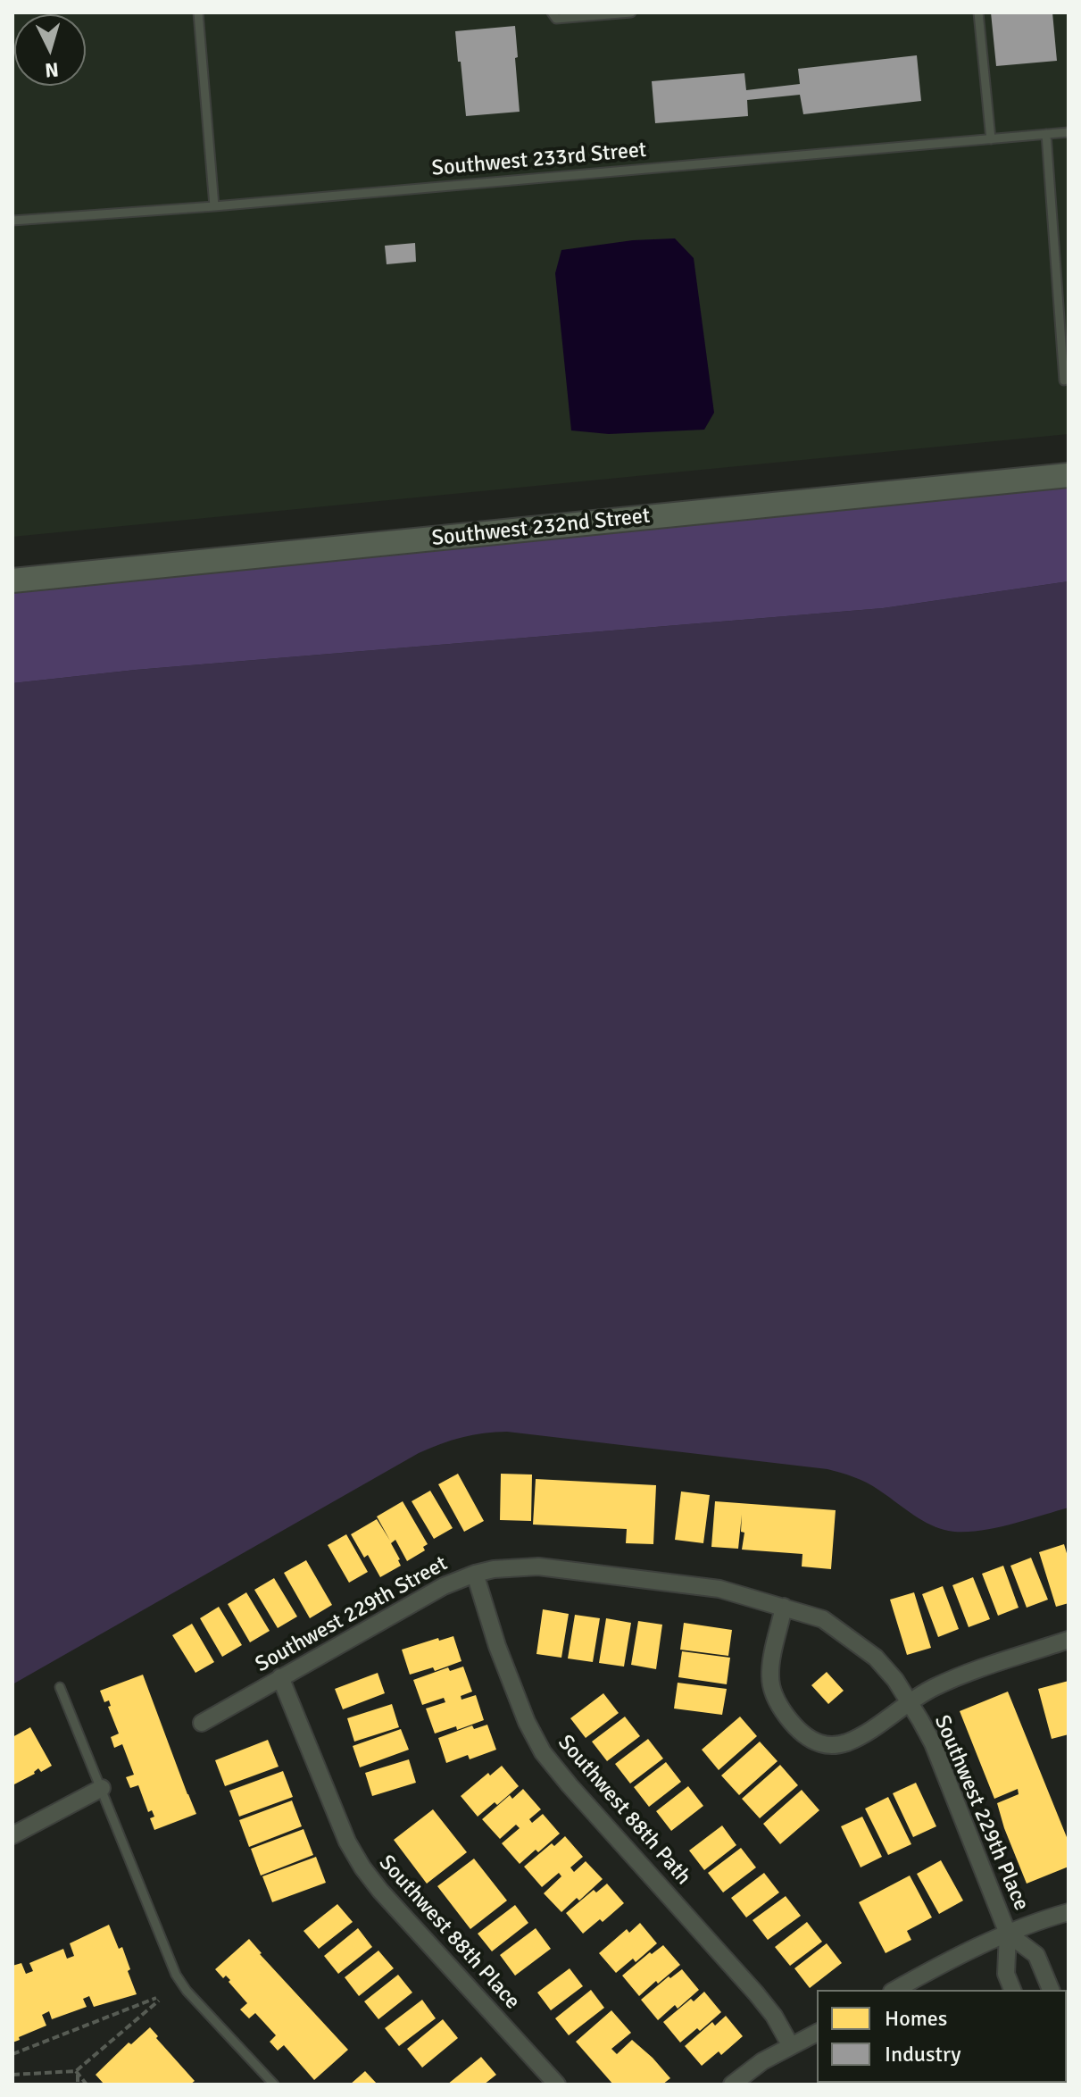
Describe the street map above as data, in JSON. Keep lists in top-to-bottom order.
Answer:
{
  "streets": {
    "street": [
      "Southwest 232nd Street",
      "Southwest 229th Street",
      "Southwest 88th Path",
      "Southwest 229th Place",
      "Southwest 88th Place"
    ],
    "lane": ["Southwest 233rd Street"]
  },
  "crossings": [
    ["Southwest 229th Street", "Southwest 88th Path"],
    ["Southwest 229th Street", "Southwest 229th Place"],
    ["Southwest 229th Street", "Southwest 88th Place"]
  ],
  "legend": ["Homes", "Industry"],
  "north": "bottom"
}
